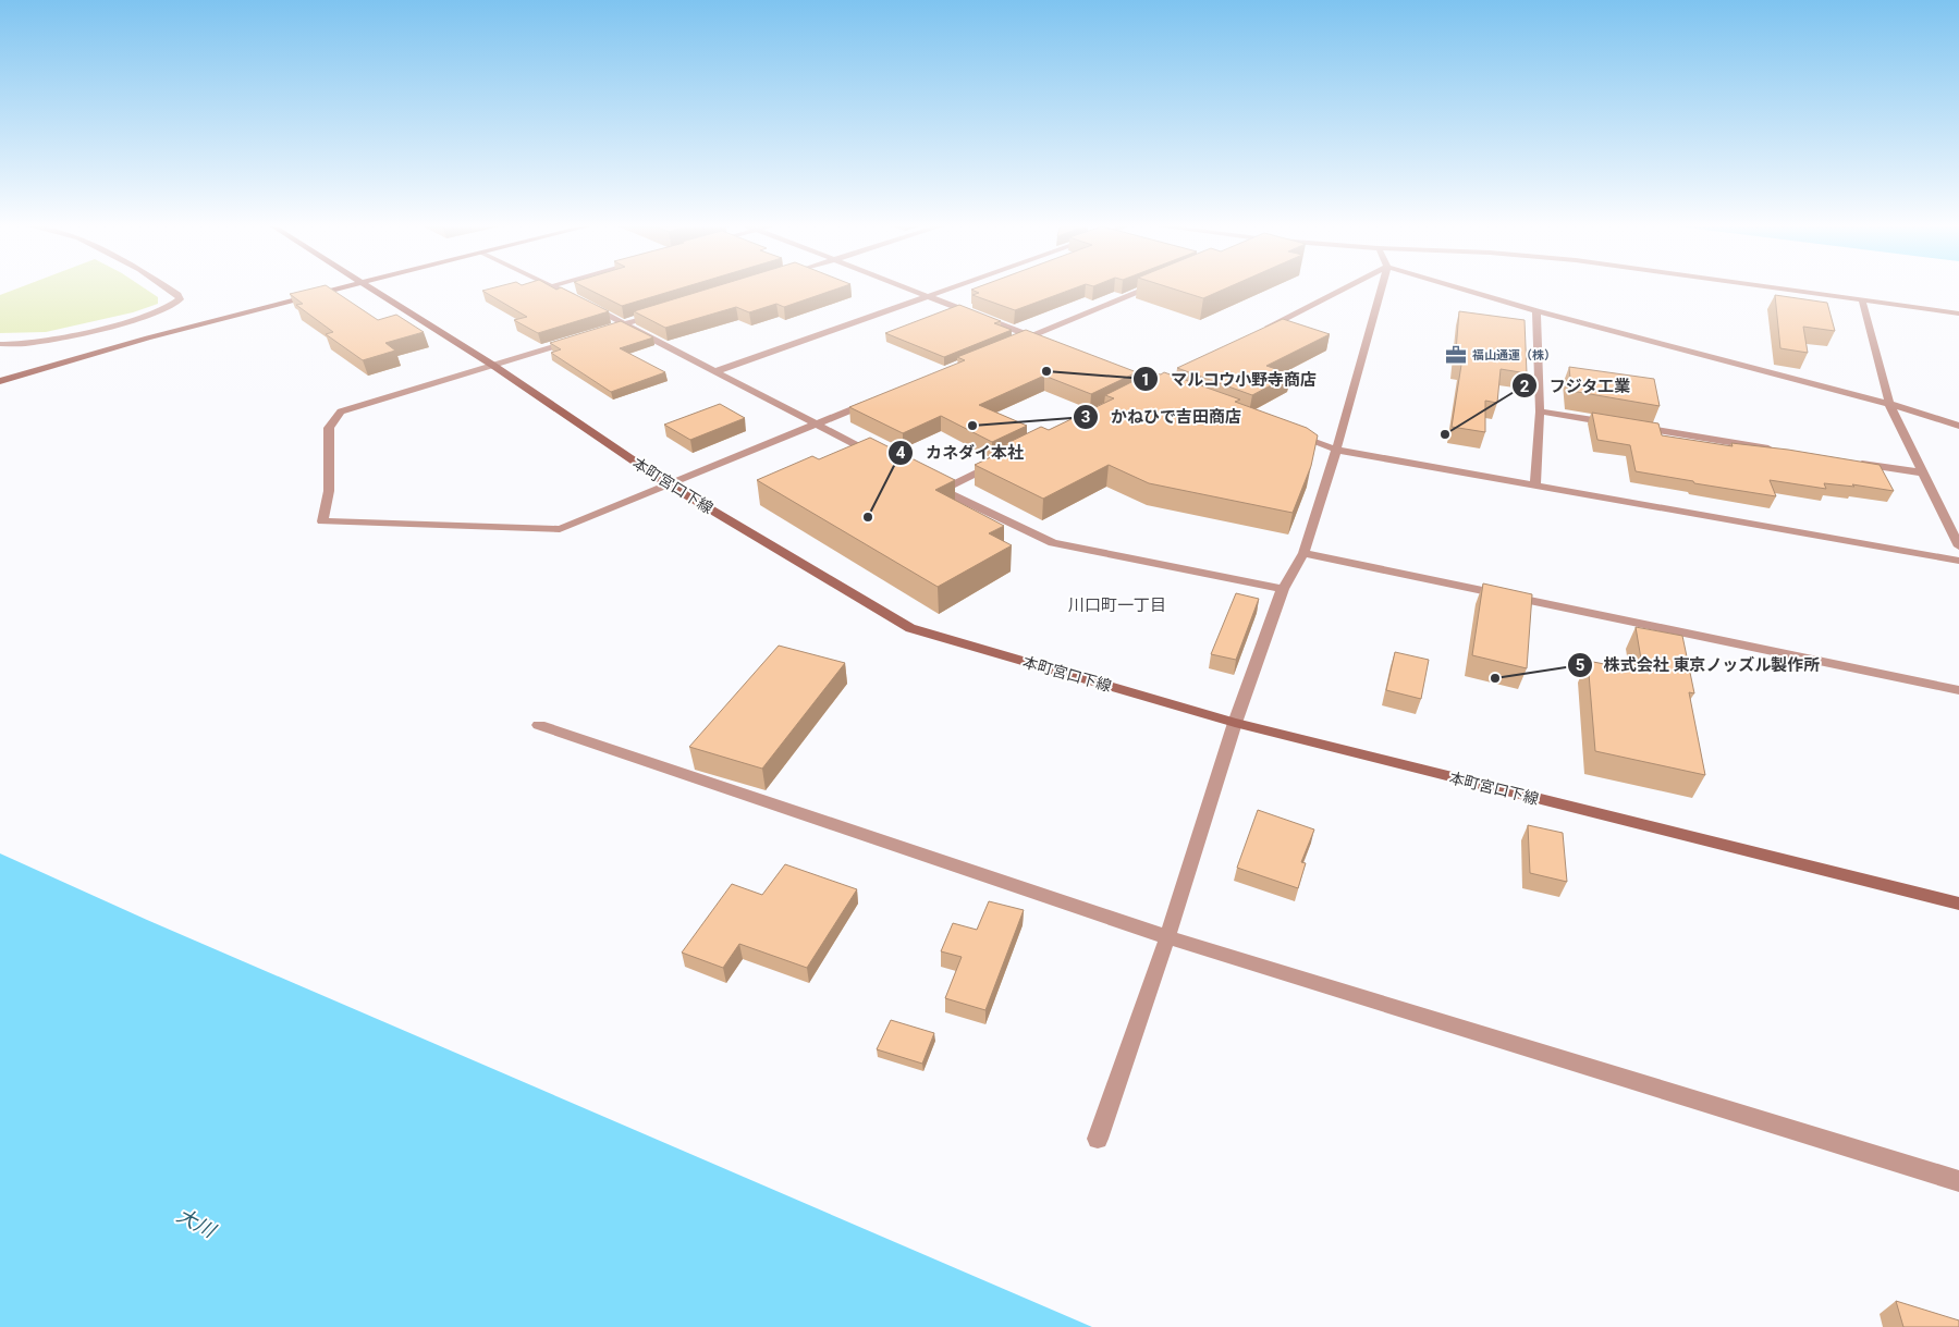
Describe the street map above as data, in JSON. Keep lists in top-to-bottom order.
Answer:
{
  "streets": {
    "street": ["本町宮口下線"]
  },
  "districts": ["川口町一丁目"],
  "water": ["大川"],
  "places": {
    "office": ["福山通運（株）"],
    "other": [
      "マルコウ小野寺商店",
      "かねひで吉田商店",
      "フジタ工業",
      "カネダイ本社",
      "株式会社 東京ノッズル製作所"
    ]
  }
}
